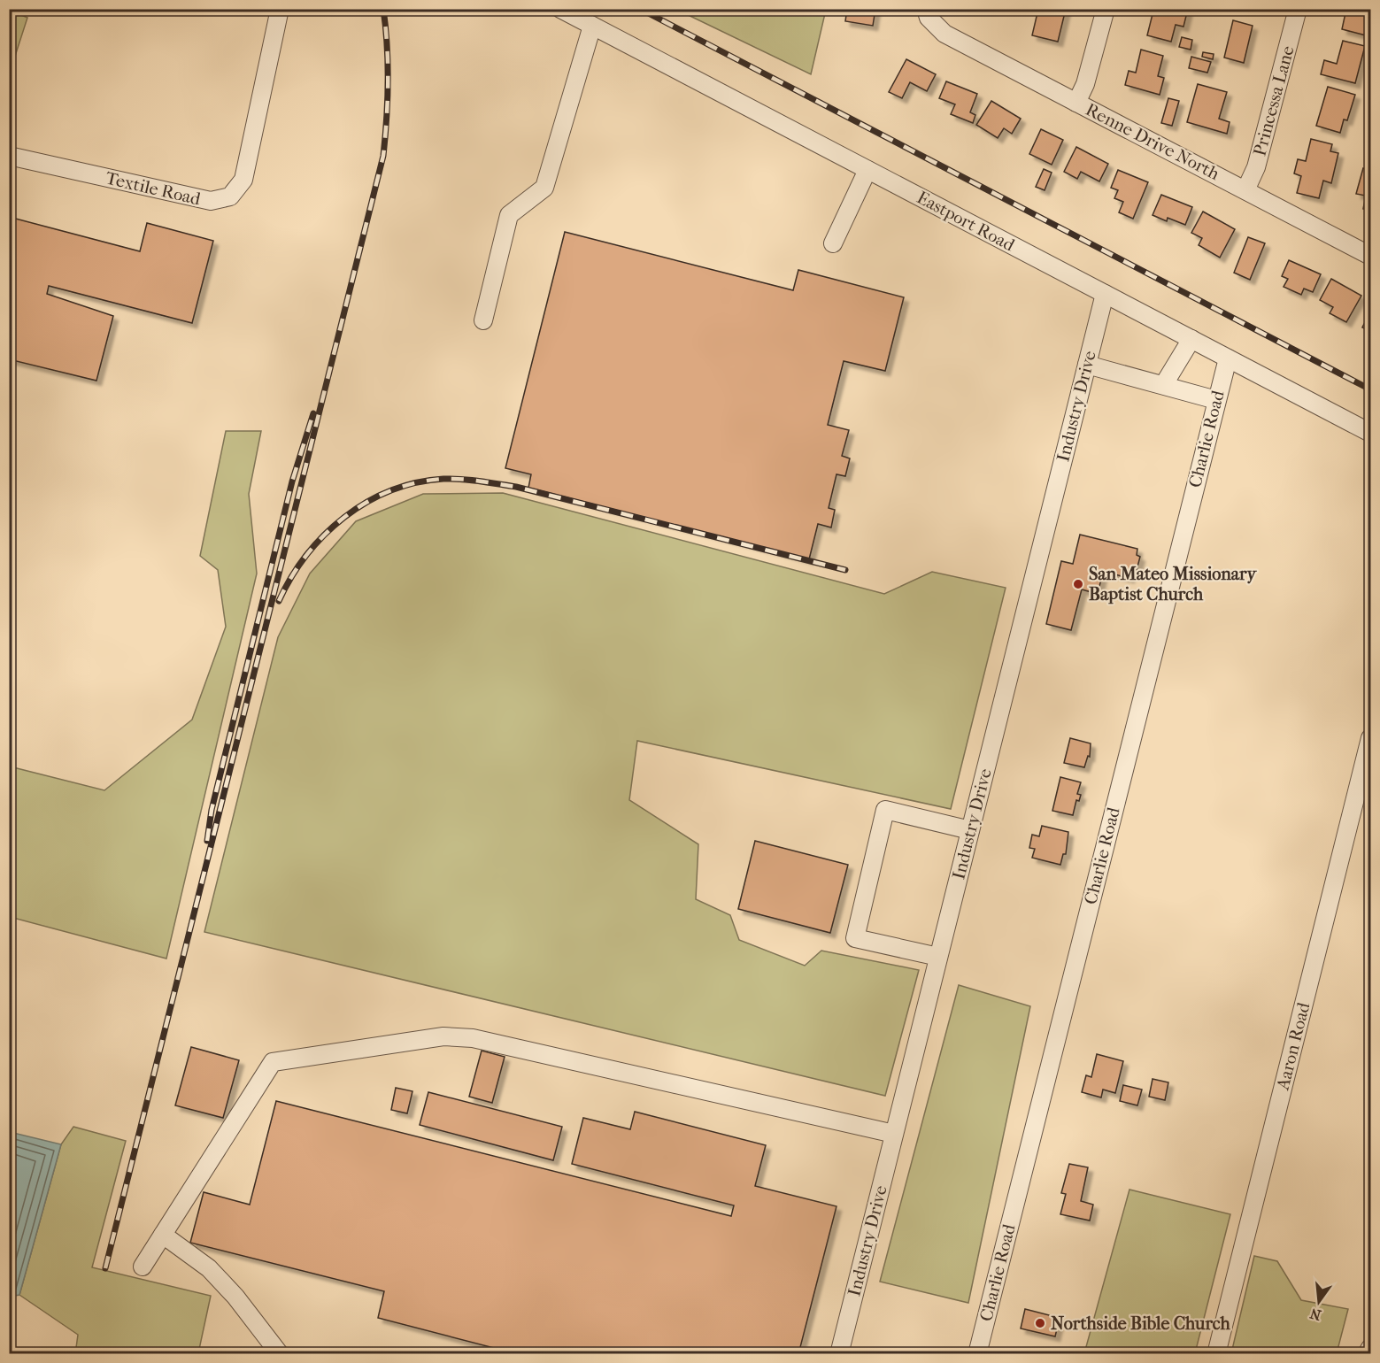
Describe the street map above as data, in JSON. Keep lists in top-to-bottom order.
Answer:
{
  "streets": {
    "street": [
      "Princessa Lane",
      "Renne Drive North",
      "Textile Road",
      "Eastport Road",
      "Industry Drive",
      "Charlie Road",
      "Aaron Road"
    ]
  },
  "crossings": [
    ["Princessa Lane", "Renne Drive North"],
    ["Eastport Road", "Industry Drive"],
    ["Eastport Road", "Charlie Road"]
  ],
  "places": ["San Mateo Missionary Baptist Church", "Northside Bible Church"],
  "north": "bottom"
}
